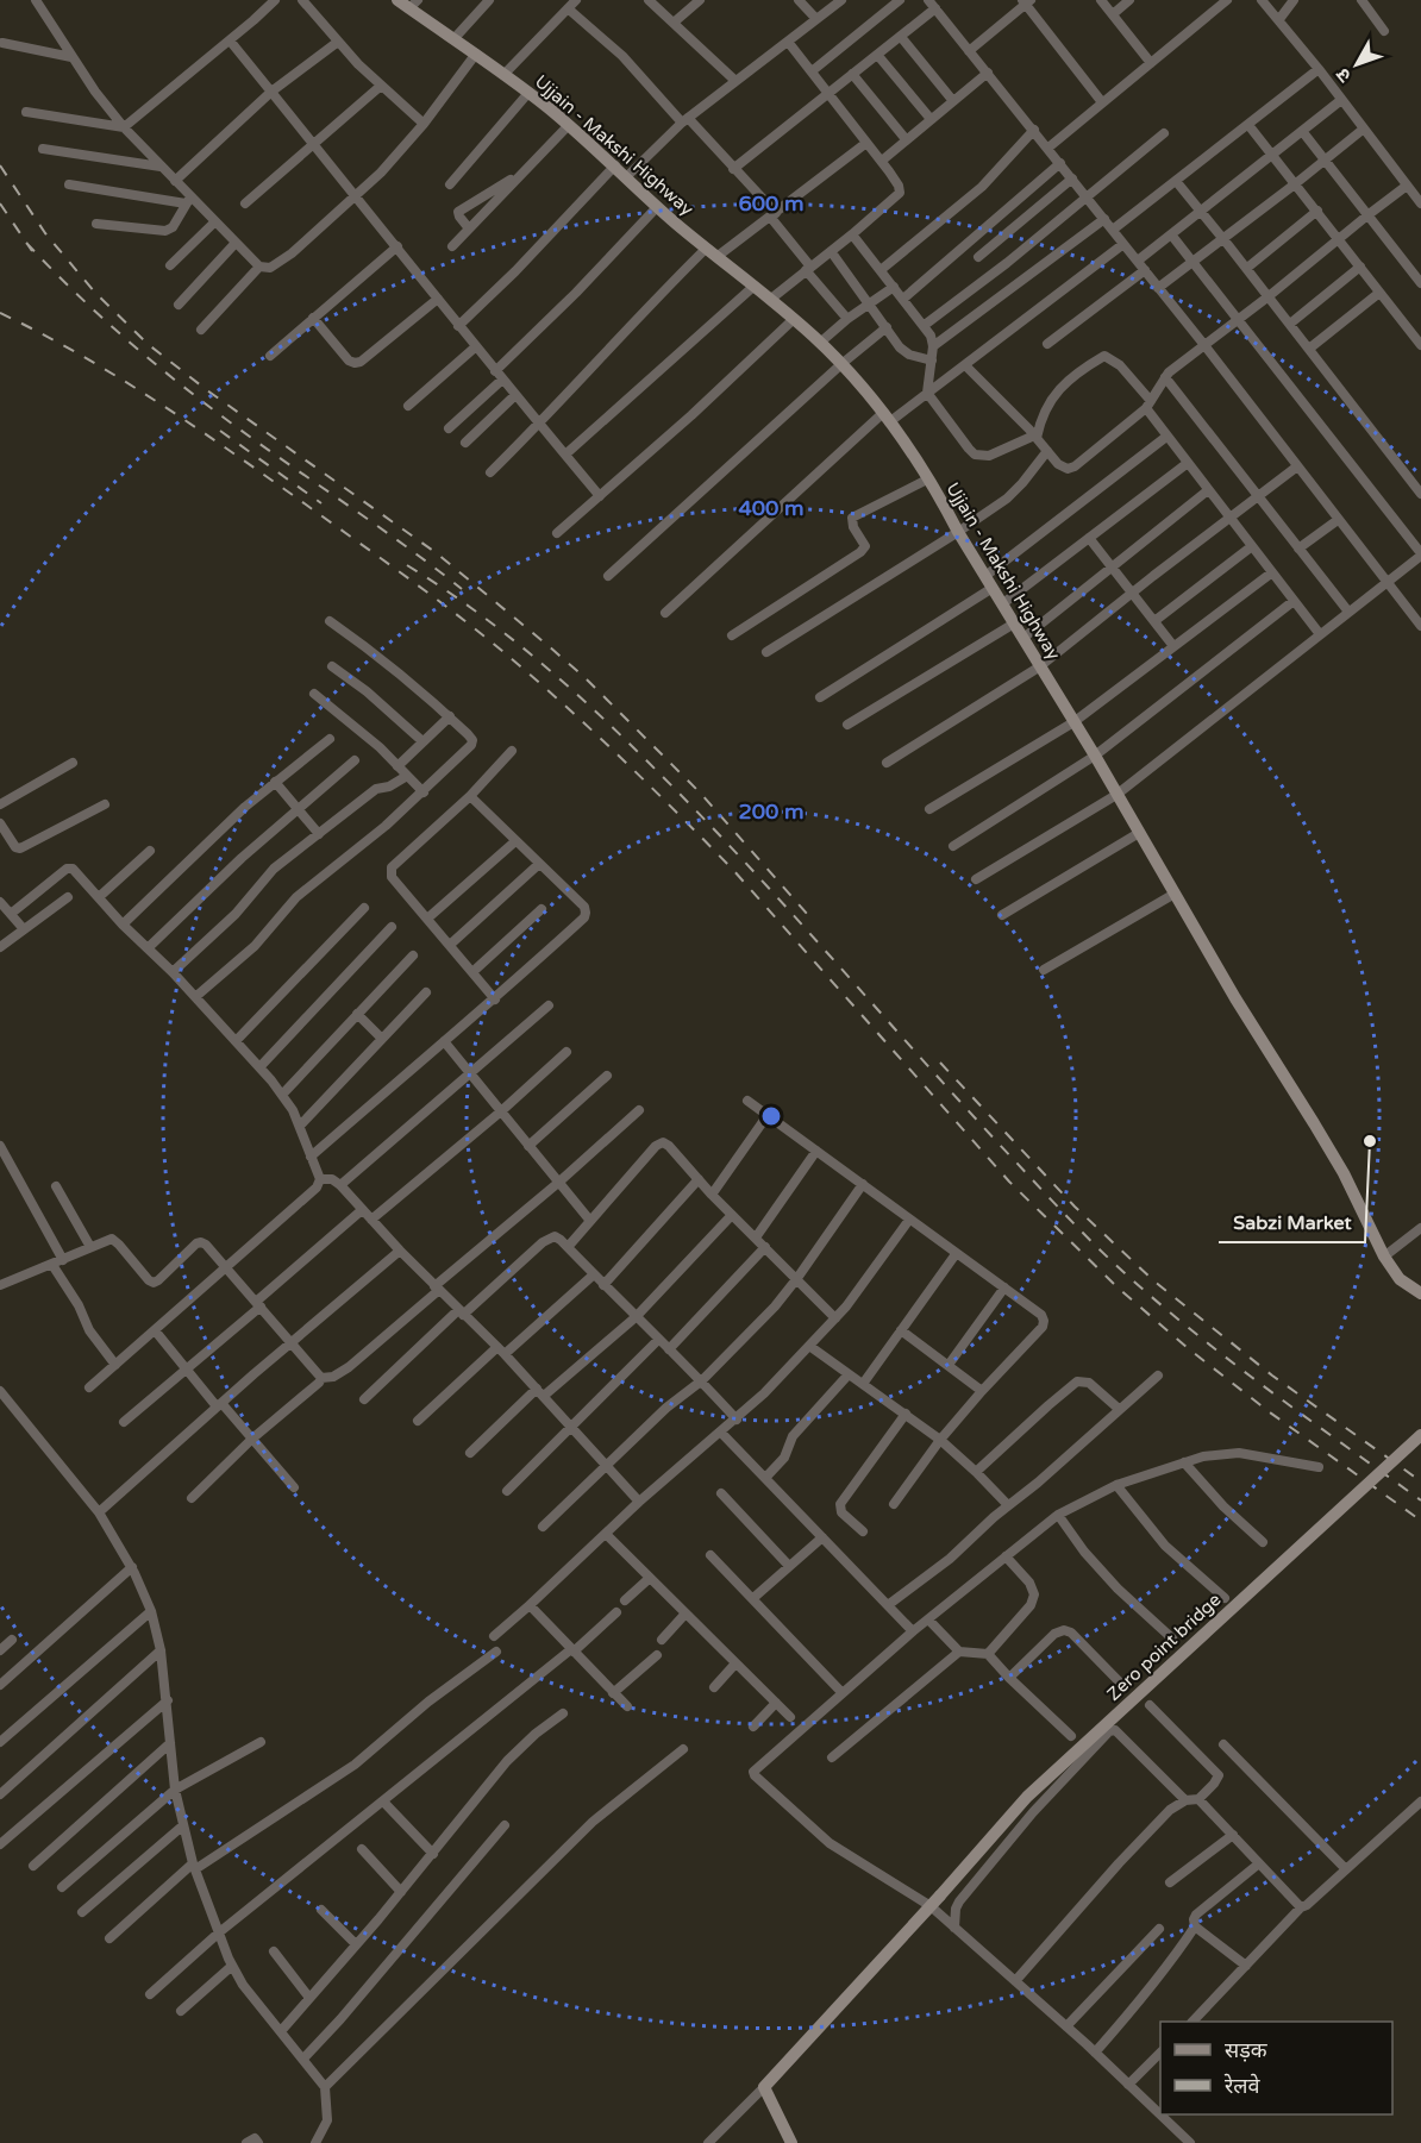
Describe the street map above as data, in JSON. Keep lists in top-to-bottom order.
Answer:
{
  "streets": {
    "main road": ["Ujjain - Makshi Highway", "Zero point bridge"]
  },
  "places": ["Sabzi Market"],
  "legend": ["सड़क", "रेलवे"],
  "north": "bottom left",
  "rings": ["600 m", "400 m", "200 m"]
}
